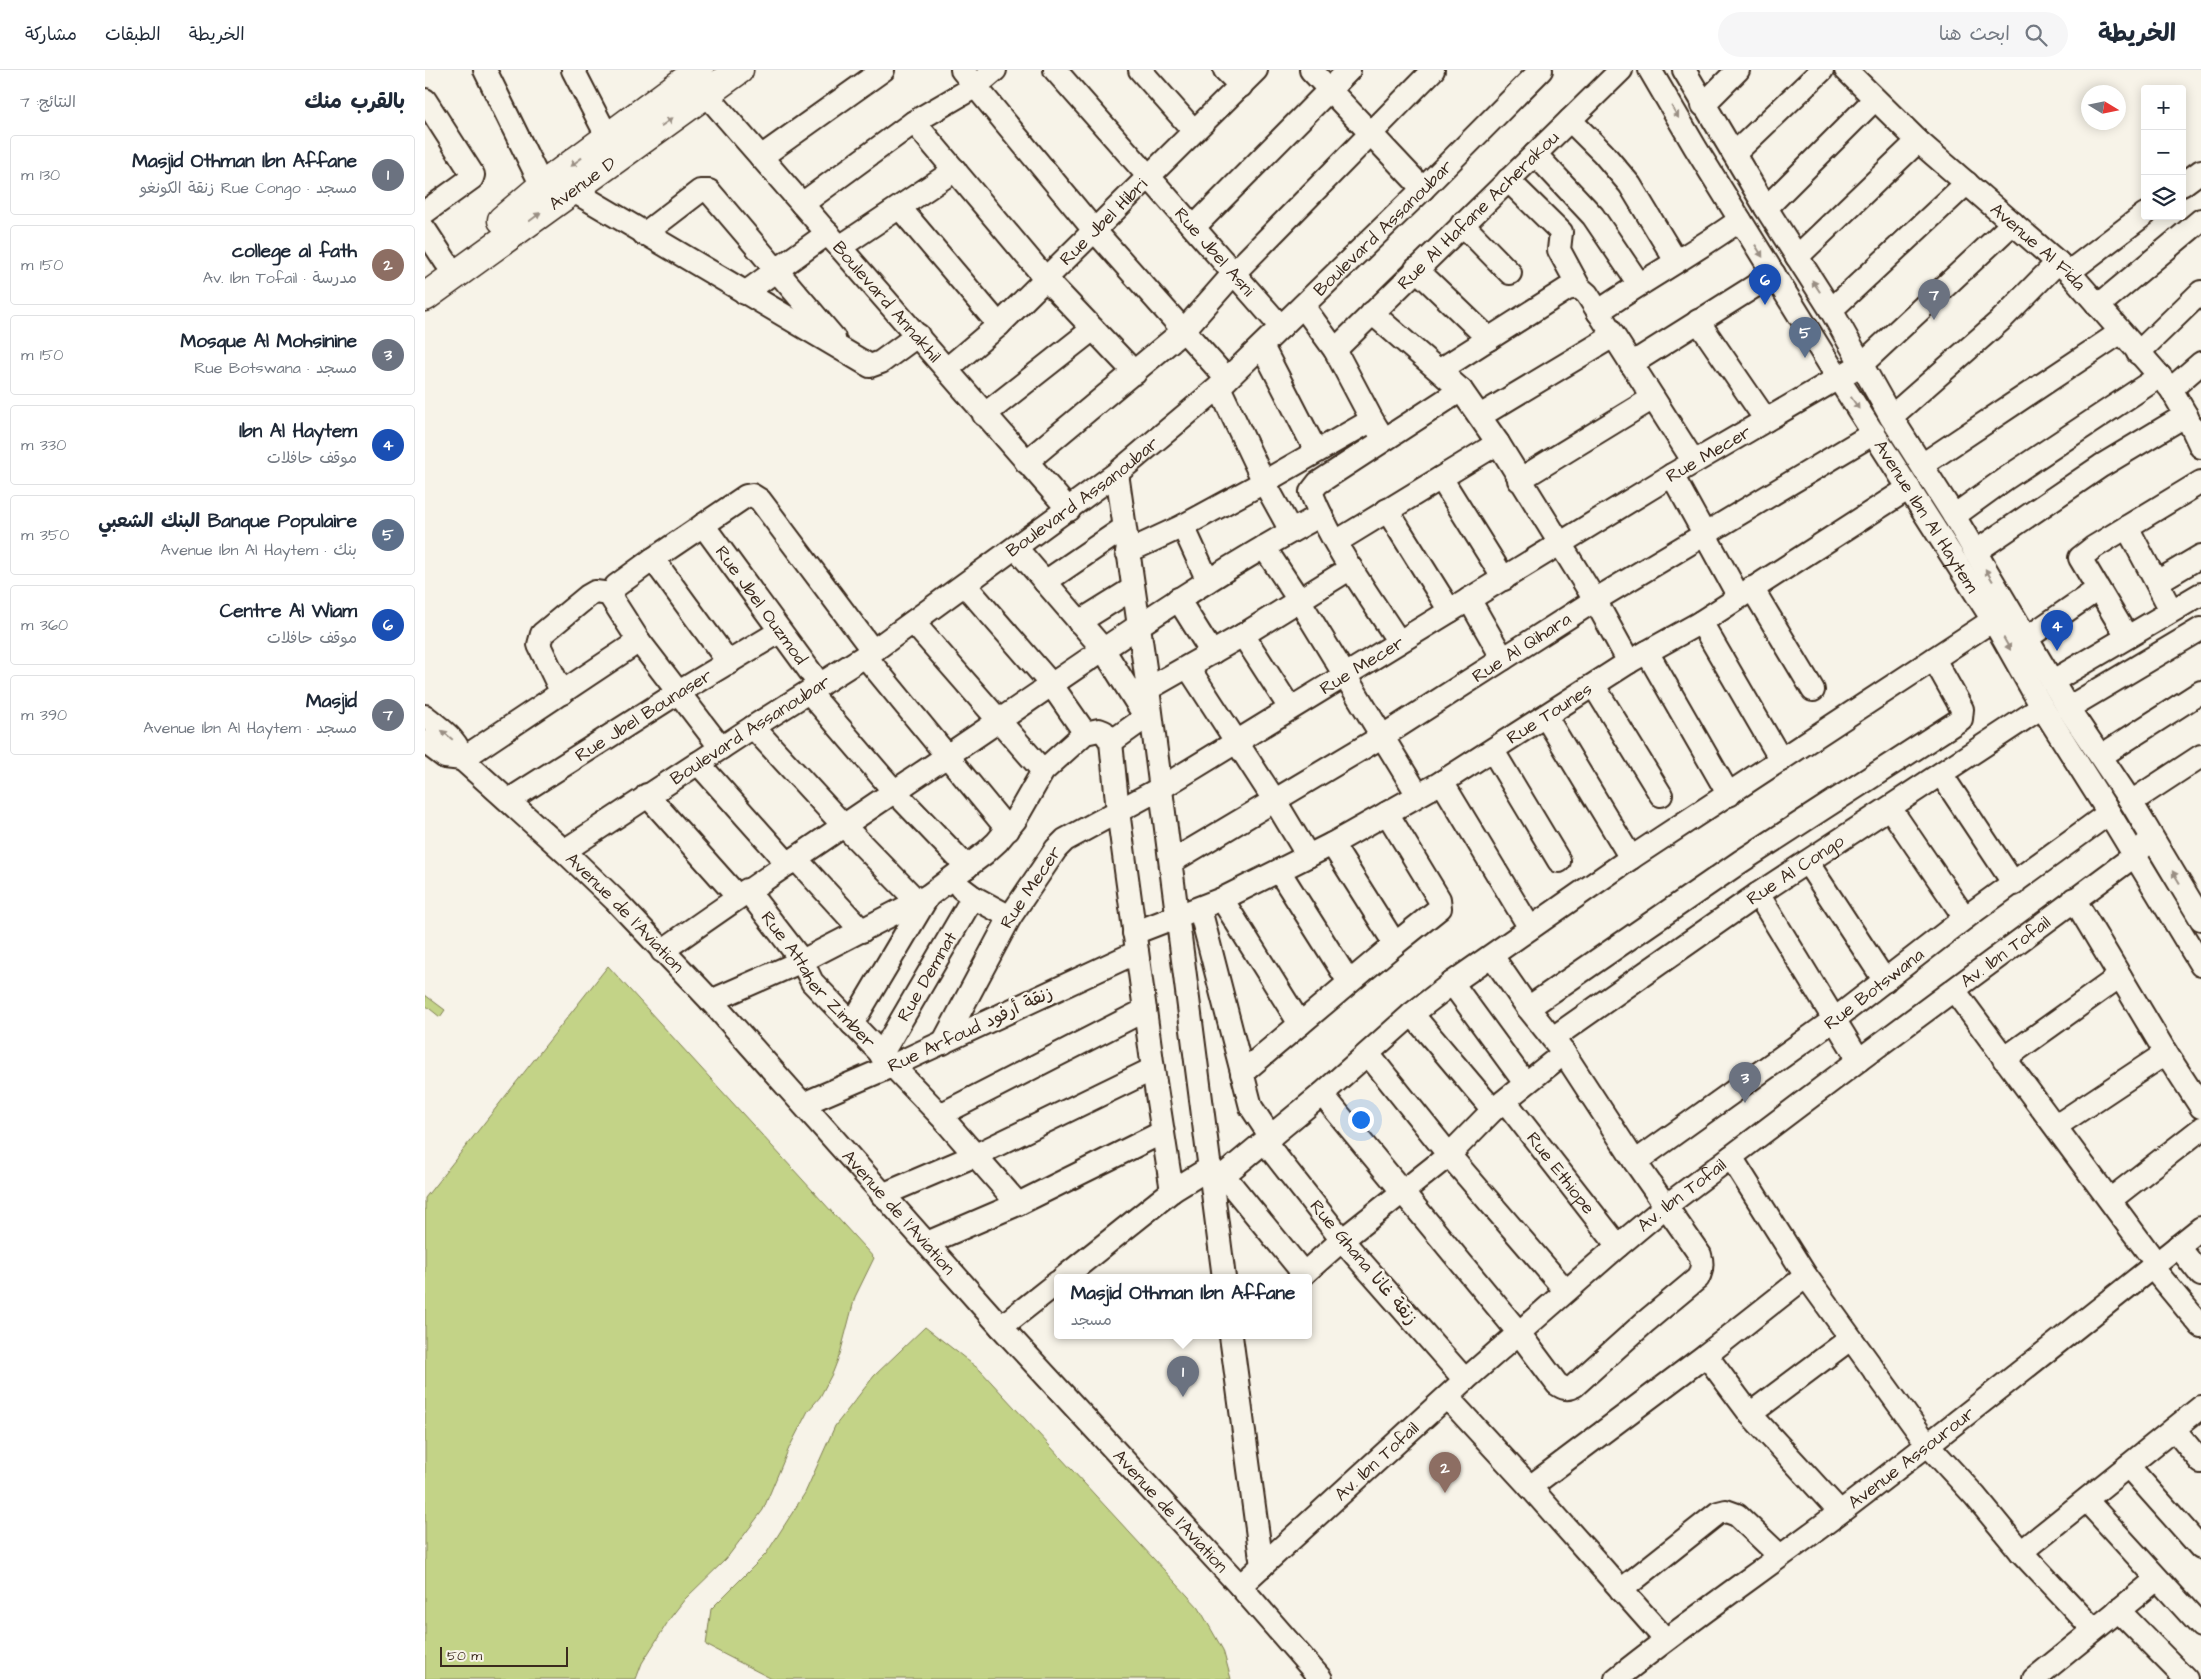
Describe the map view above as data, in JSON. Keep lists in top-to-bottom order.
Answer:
{
  "streets": {
    "main road": ["Avenue D"],
    "street": [
      "Rue Al Hafane Acherakou",
      "Rue Jbel Hibri",
      "Boulevard Assanoubar",
      "Avenue Al Fida",
      "Rue Jbel Asni",
      "Boulevard Annakhil",
      "Rue Mecer",
      "Avenue Ibn Al Haytem",
      "Rue Jbel Ouzmod",
      "Rue Al Qihara",
      "Rue Tounes",
      "Rue Jbel Bounaser",
      "Rue Al Congo",
      "Avenue de l'Aviation",
      "Av. Ibn Tofail",
      "Rue Demnat",
      "Rue Attaher Zimber",
      "Rue Botswana",
      "Rue Arfoud زنقة أرفود",
      "Rue Ethiope",
      "Rue Ghana زنقة غانا",
      "Avenue Assourour"
    ]
  },
  "crossings": [
    ["Avenue D", "Boulevard Annakhil"],
    ["Rue Jbel Hibri", "Rue Jbel Asni"],
    ["Rue Jbel Hibri", "Boulevard Annakhil"],
    ["Boulevard Assanoubar", "Rue Jbel Asni"],
    ["Boulevard Assanoubar", "Boulevard Annakhil"],
    ["Boulevard Assanoubar", "Rue Jbel Ouzmod"],
    ["Boulevard Assanoubar", "Avenue de l'Aviation"],
    ["Boulevard Assanoubar", "Rue Attaher Zimber"],
    ["Avenue Al Fida", "Rue Mecer"],
    ["Rue Mecer", "Avenue Ibn Al Haytem"],
    ["Rue Mecer", "Rue Jbel Ouzmod"],
    ["Rue Mecer", "Rue Arfoud زنقة أرفود"],
    ["Avenue Ibn Al Haytem", "Rue Al Qihara"],
    ["Avenue Ibn Al Haytem", "Rue Tounes"],
    ["Avenue Ibn Al Haytem", "Rue Al Congo"],
    ["Avenue Ibn Al Haytem", "Av. Ibn Tofail"],
    ["Avenue Ibn Al Haytem", "Rue Botswana"],
    ["Rue Jbel Ouzmod", "Rue Jbel Bounaser"],
    ["Rue Jbel Ouzmod", "Rue Demnat"],
    ["Rue Tounes", "Rue Arfoud زنقة أرفود"],
    ["Rue Tounes", "Rue Ghana زنقة غانا"],
    ["Rue Jbel Bounaser", "Avenue de l'Aviation"],
    ["Rue Al Congo", "Rue Ethiope"],
    ["Rue Al Congo", "Rue Ghana زنقة غانا"],
    ["Avenue de l'Aviation", "Av. Ibn Tofail"],
    ["Avenue de l'Aviation", "Rue Arfoud زنقة أرفود"],
    ["Av. Ibn Tofail", "Rue Ethiope"],
    ["Av. Ibn Tofail", "Rue Ghana زنقة غانا"],
    ["Rue Demnat", "Rue Attaher Zimber"],
    ["Rue Demnat", "Rue Arfoud زنقة أرفود"],
    ["Rue Attaher Zimber", "Rue Arfoud زنقة أرفود"]
  ],
  "scale_bar": "50 m",
  "north": "right",
  "page": {
    "header": "الخريطة",
    "search": "ابحث هنا",
    "nav": ["الخريطة", "الطبقات", "مشاركة"],
    "heading": ["بالقرب منك", "النتائج: 7"],
    "map_buttons": ["+", "−"],
    "list": [
      {
        "mark": "1",
        "name": "Masjid Othman Ibn Affane",
        "note": "مسجد · Rue Congo زنقة الكونغو",
        "value": "130 m"
      },
      {
        "mark": "2",
        "name": "college al fath",
        "note": "مدرسة · Av. Ibn Tofail",
        "value": "150 m"
      },
      {
        "mark": "3",
        "name": "Mosque Al Mohsinine",
        "note": "مسجد · Rue Botswana",
        "value": "150 m"
      },
      {
        "mark": "4",
        "name": "Ibn Al Haytem",
        "note": "موقف حافلات",
        "value": "330 m"
      },
      {
        "mark": "5",
        "name": "Banque Populaire البنك الشعبي",
        "note": "بنك · Avenue Ibn Al Haytem",
        "value": "350 m"
      },
      {
        "mark": "6",
        "name": "Centre Al Wiam",
        "note": "موقف حافلات",
        "value": "360 m"
      },
      {
        "mark": "7",
        "name": "Masjid",
        "note": "مسجد · Avenue Ibn Al Haytem",
        "value": "390 m"
      }
    ],
    "pins": [
      "6",
      "7",
      "5",
      "4",
      "3",
      "1",
      "2"
    ],
    "popup": ["Masjid Othman Ibn Affane", "مسجد"],
    "scale": "50 m"
  }
}
